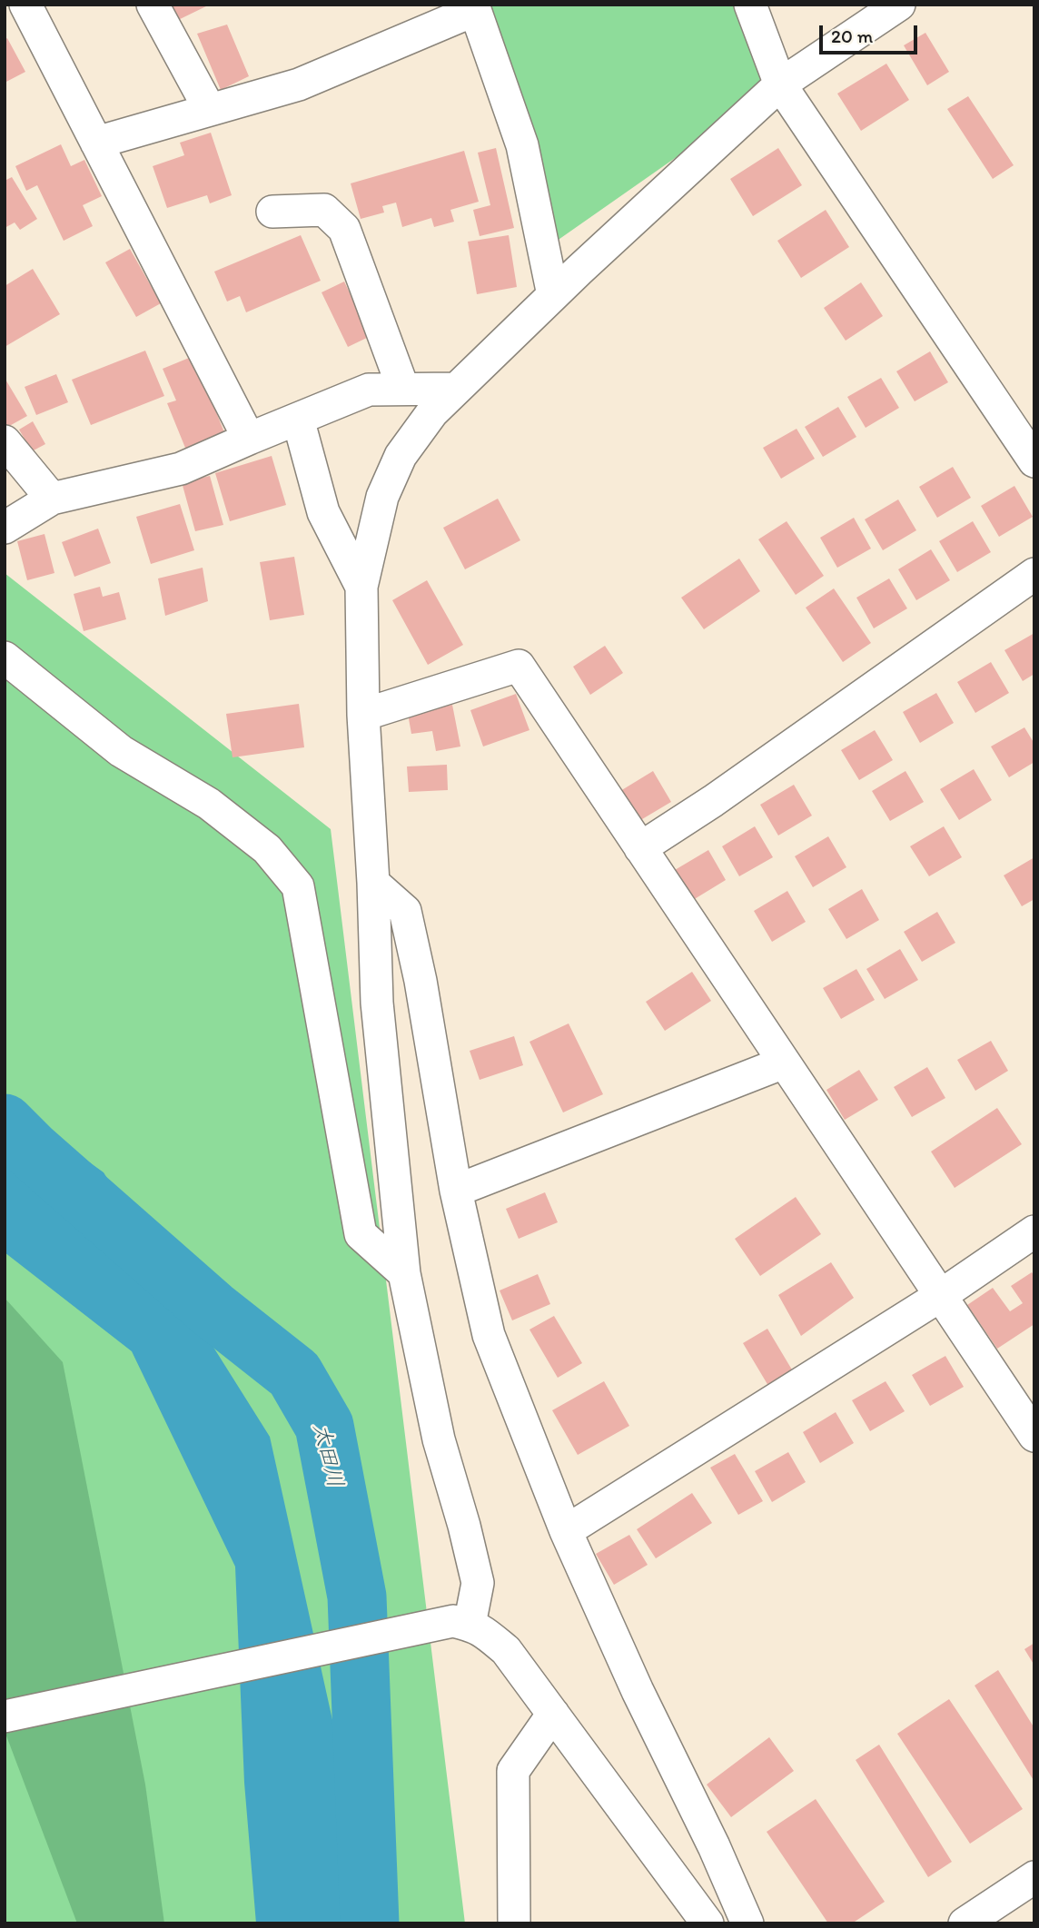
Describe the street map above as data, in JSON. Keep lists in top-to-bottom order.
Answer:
{
  "water": ["太田川"],
  "scale_bar": "20 m"
}
